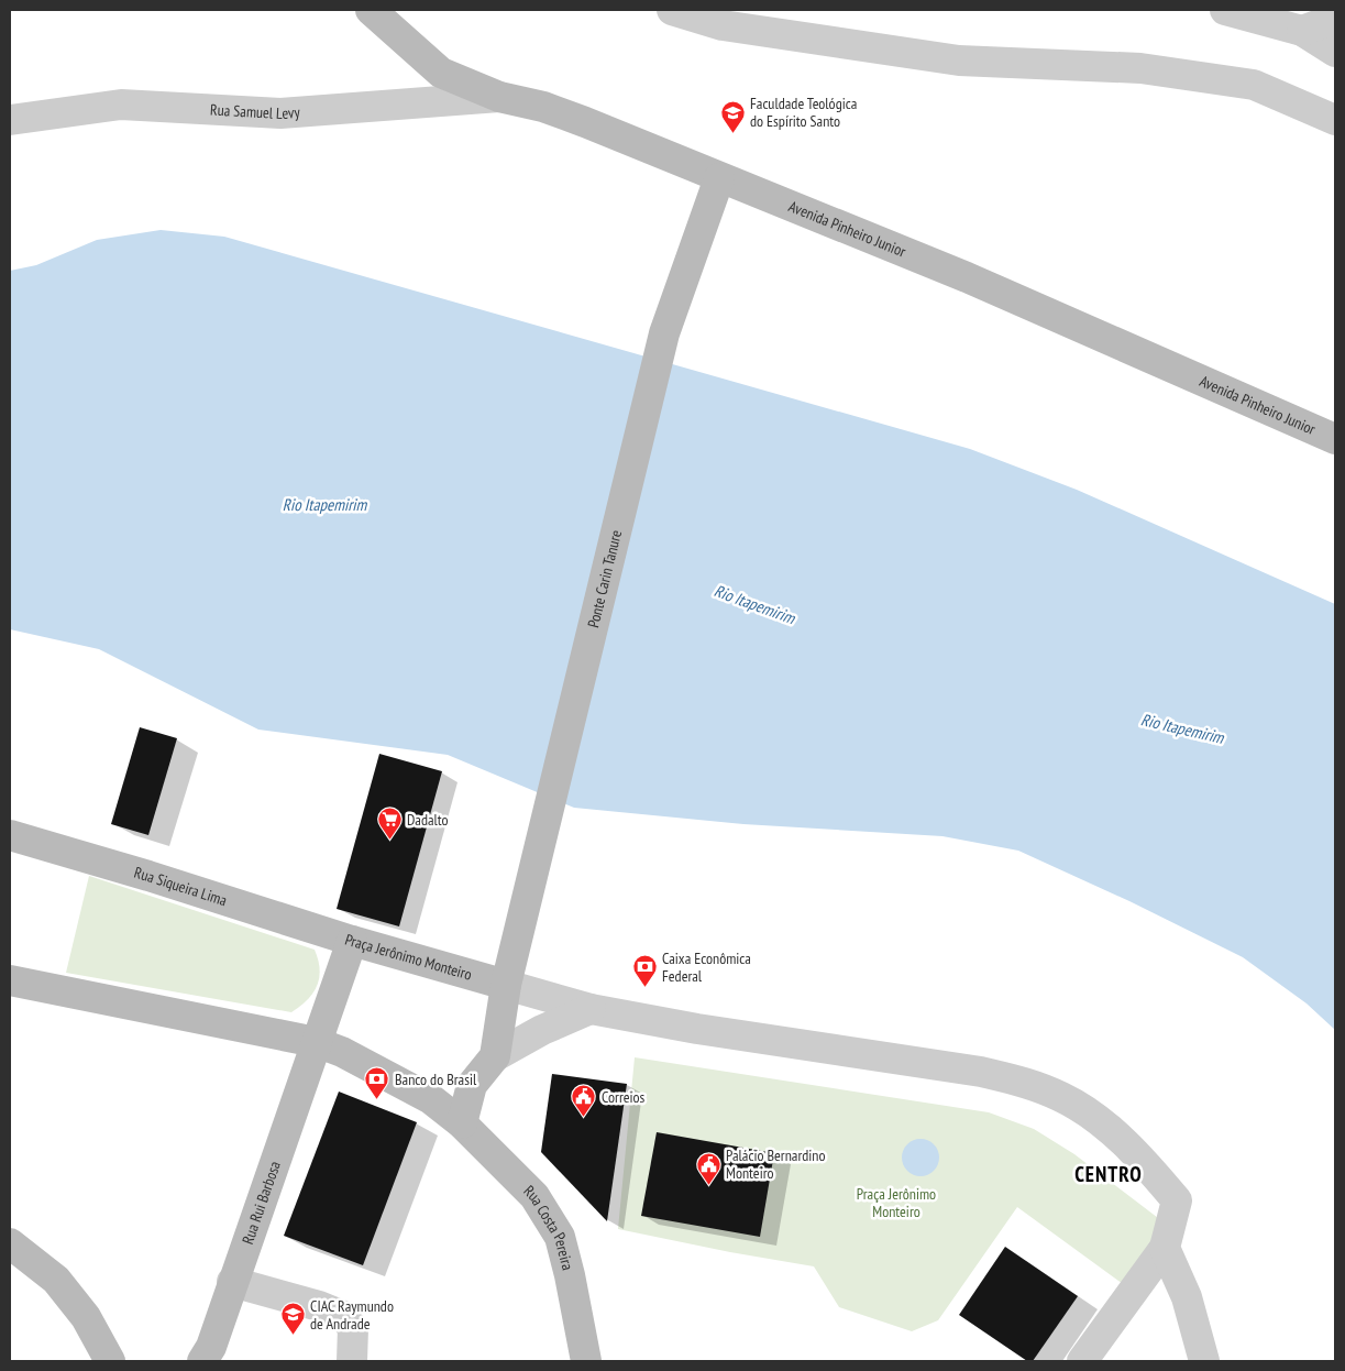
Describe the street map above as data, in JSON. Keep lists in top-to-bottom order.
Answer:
{
  "streets": {
    "main road": [
      "Avenida Pinheiro Junior",
      "Ponte Carin Tanure",
      "Rua Siqueira Lima",
      "Praça Jerônimo Monteiro",
      "Rua Rui Barbosa",
      "Rua Costa Pereira"
    ],
    "street": ["Rua Samuel Levy"]
  },
  "crossings": [
    ["Rua Samuel Levy", "Avenida Pinheiro Junior"],
    ["Avenida Pinheiro Junior", "Ponte Carin Tanure"],
    ["Ponte Carin Tanure", "Praça Jerônimo Monteiro"],
    ["Rua Siqueira Lima", "Praça Jerônimo Monteiro"],
    ["Praça Jerônimo Monteiro", "Rua Rui Barbosa"]
  ],
  "districts": ["CENTRO"],
  "water": ["Rio Itapemirim"],
  "parks": ["Praça Jerônimo Monteiro"],
  "places": {
    "school or university": ["Faculdade Teológica do Espírito Santo", "CIAC Raymundo de Andrade"],
    "supermarket": ["Dadalto"],
    "bank": ["Caixa Econômica Federal", "Banco do Brasil"],
    "public building": ["Correios", "Palácio Bernardino Monteiro"]
  }
}
